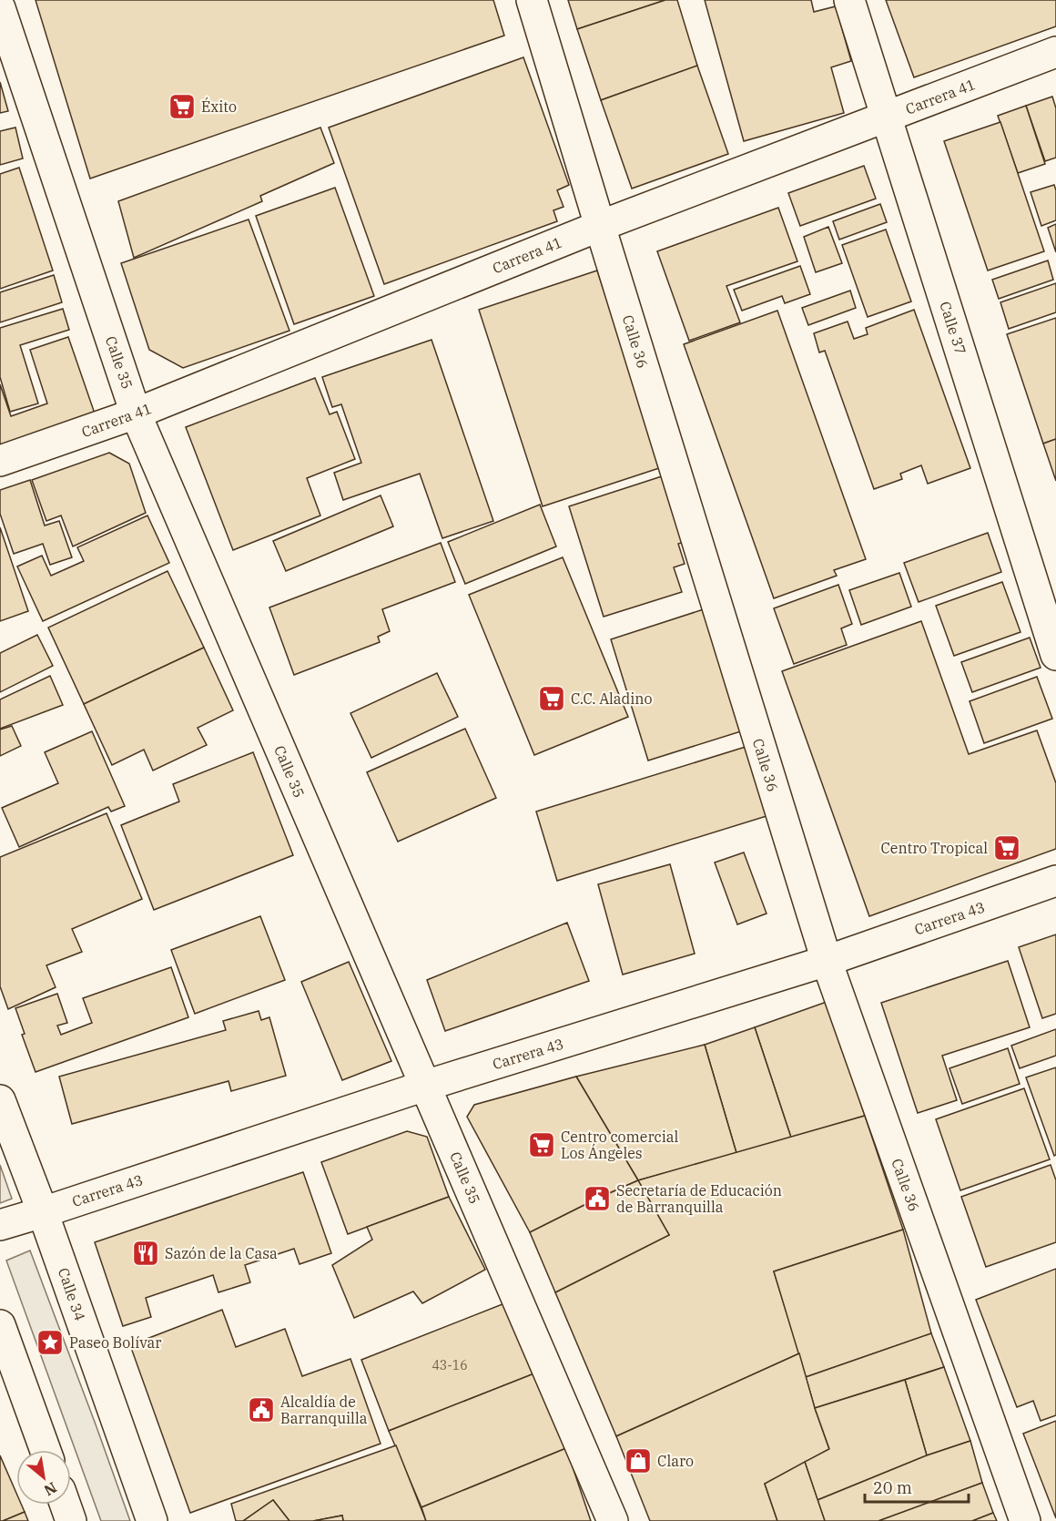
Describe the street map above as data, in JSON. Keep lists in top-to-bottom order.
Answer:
{
  "streets": {
    "street": [
      "Carrera 41",
      "Calle 37",
      "Calle 36",
      "Calle 35",
      "Carrera 43",
      "Calle 34"
    ]
  },
  "crossings": [
    ["Carrera 41", "Calle 37"],
    ["Carrera 41", "Calle 36"],
    ["Carrera 41", "Calle 35"],
    ["Calle 36", "Carrera 43"],
    ["Calle 35", "Carrera 43"],
    ["Carrera 43", "Calle 34"]
  ],
  "places": {
    "supermarket": [
      "Éxito",
      "C.C. Aladino",
      "Centro Tropical",
      "Centro comercial Los Ángeles"
    ],
    "public building": ["Secretaría de Educación de Barranquilla", "Alcaldía de Barranquilla"],
    "restaurant": ["Sazón de la Casa"],
    "place": ["Paseo Bolívar"],
    "shop": ["Claro"]
  },
  "house_numbers": ["43-16"],
  "scale_bar": "20 m",
  "north": "bottom right"
}
